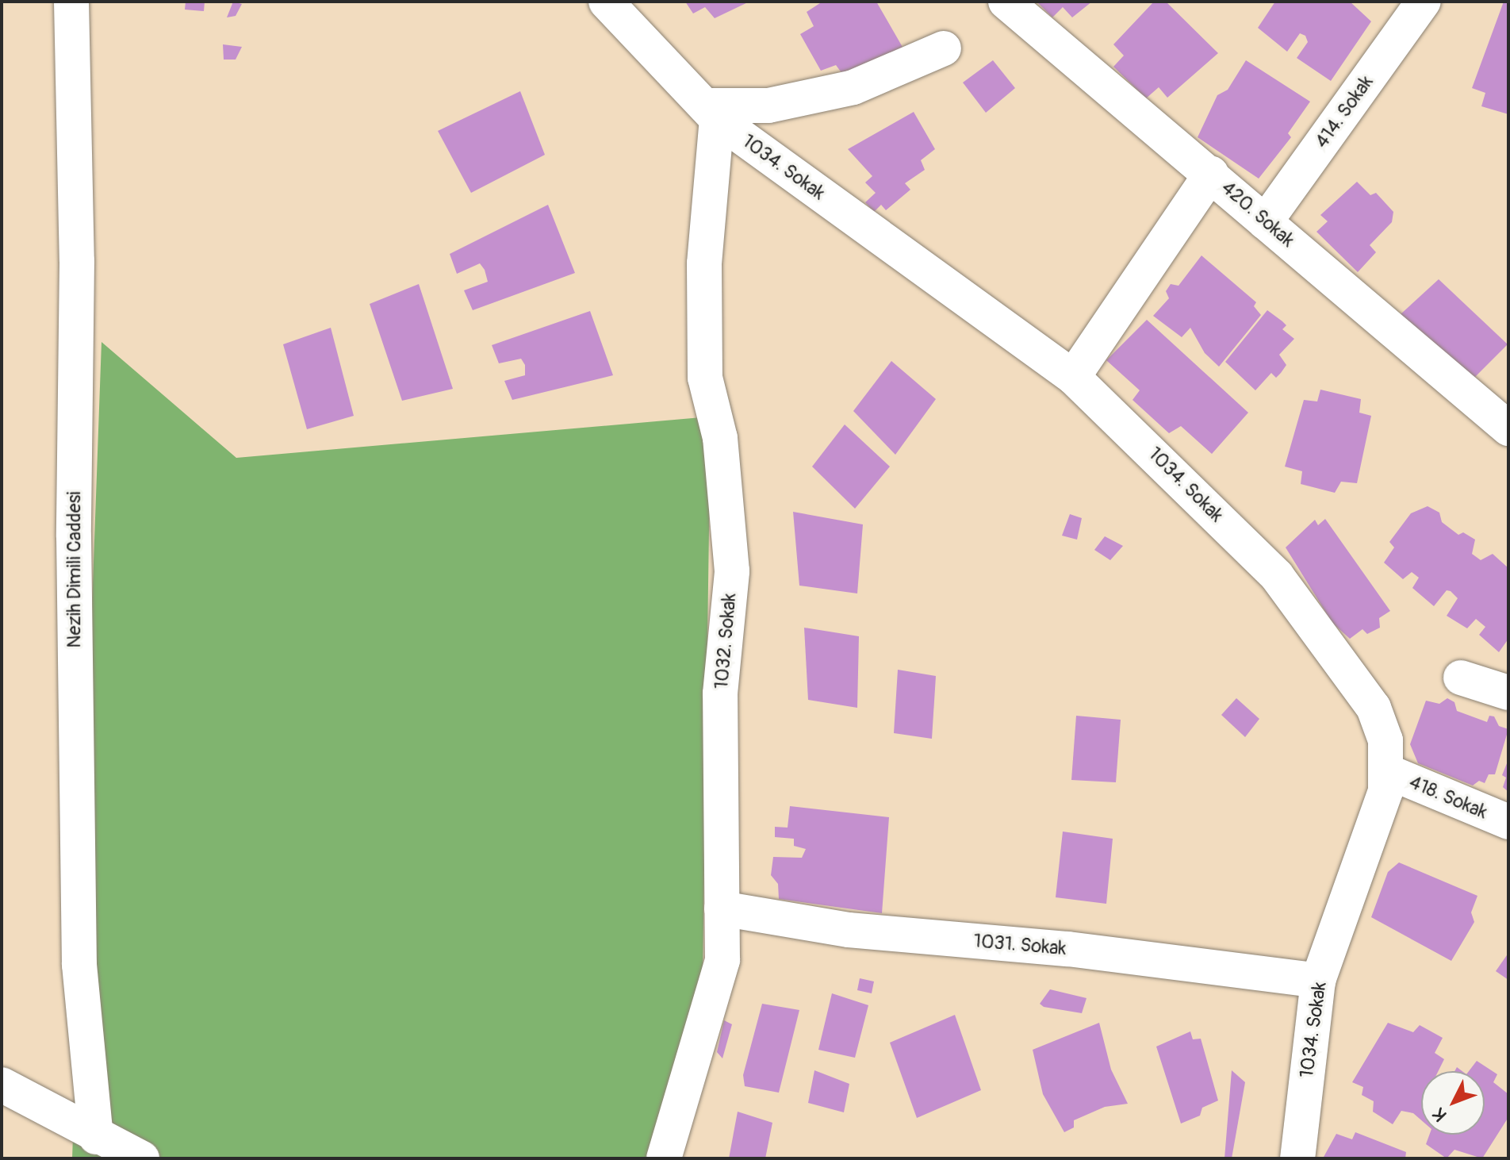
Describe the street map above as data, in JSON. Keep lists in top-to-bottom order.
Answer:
{
  "streets": {
    "street": [
      "414. Sokak",
      "1034. Sokak",
      "420. Sokak",
      "Nezih Dimili Caddesi",
      "1032. Sokak",
      "418. Sokak",
      "1031. Sokak"
    ]
  },
  "crossings": [
    ["414. Sokak", "420. Sokak"],
    ["1034. Sokak", "1032. Sokak"],
    ["1034. Sokak", "418. Sokak"],
    ["1034. Sokak", "1031. Sokak"],
    ["1032. Sokak", "1031. Sokak"]
  ],
  "north": "bottom left"
}
